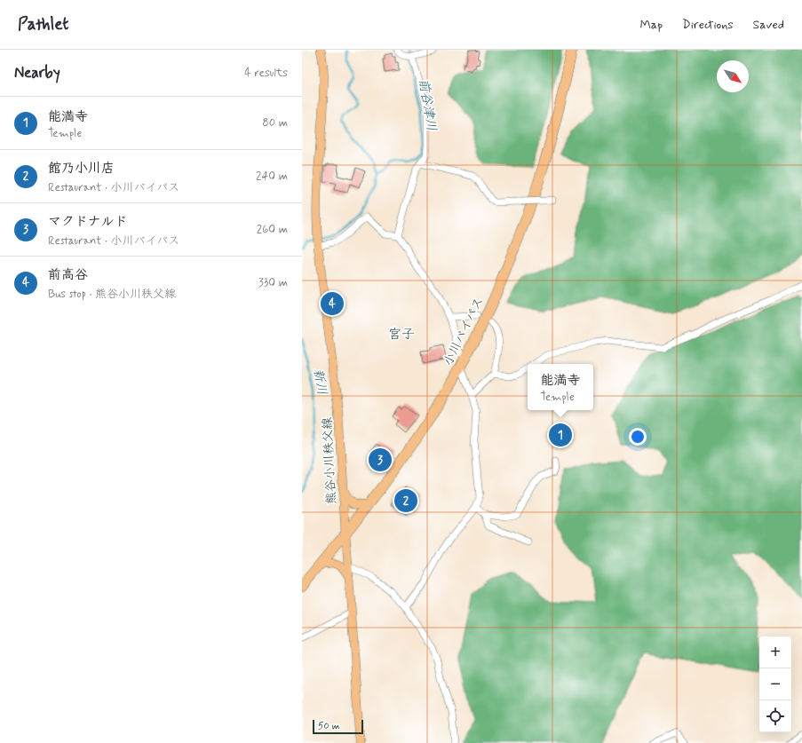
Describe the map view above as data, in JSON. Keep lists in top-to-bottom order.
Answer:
{
  "streets": {
    "highway": ["小川バイパス"],
    "main road": ["熊谷小川秩父線"]
  },
  "crossings": [
    ["小川バイパス", "熊谷小川秩父線"]
  ],
  "districts": ["宮子"],
  "water": ["前谷津川", "新川"],
  "scale_bar": "50 m",
  "north": "bottom right",
  "page": {
    "header": "Pathlet",
    "nav": ["Map", "Directions", "Saved"],
    "heading": ["Nearby", "4 results"],
    "list": [
      {
        "mark": "1",
        "name": "能満寺",
        "note": "Temple",
        "value": "80 m"
      },
      {
        "mark": "2",
        "name": "館乃小川店",
        "note": "Restaurant · 小川バイパス",
        "value": "240 m"
      },
      {
        "mark": "3",
        "name": "マクドナルド",
        "note": "Restaurant · 小川バイパス",
        "value": "260 m"
      },
      {
        "mark": "4",
        "name": "前高谷",
        "note": "Bus stop · 熊谷小川秩父線",
        "value": "330 m"
      }
    ],
    "pins": [
      "4",
      "1",
      "3",
      "2"
    ],
    "popup": ["能満寺", "Temple"],
    "map_buttons": ["+", "−"],
    "scale": "50 m"
  }
}
